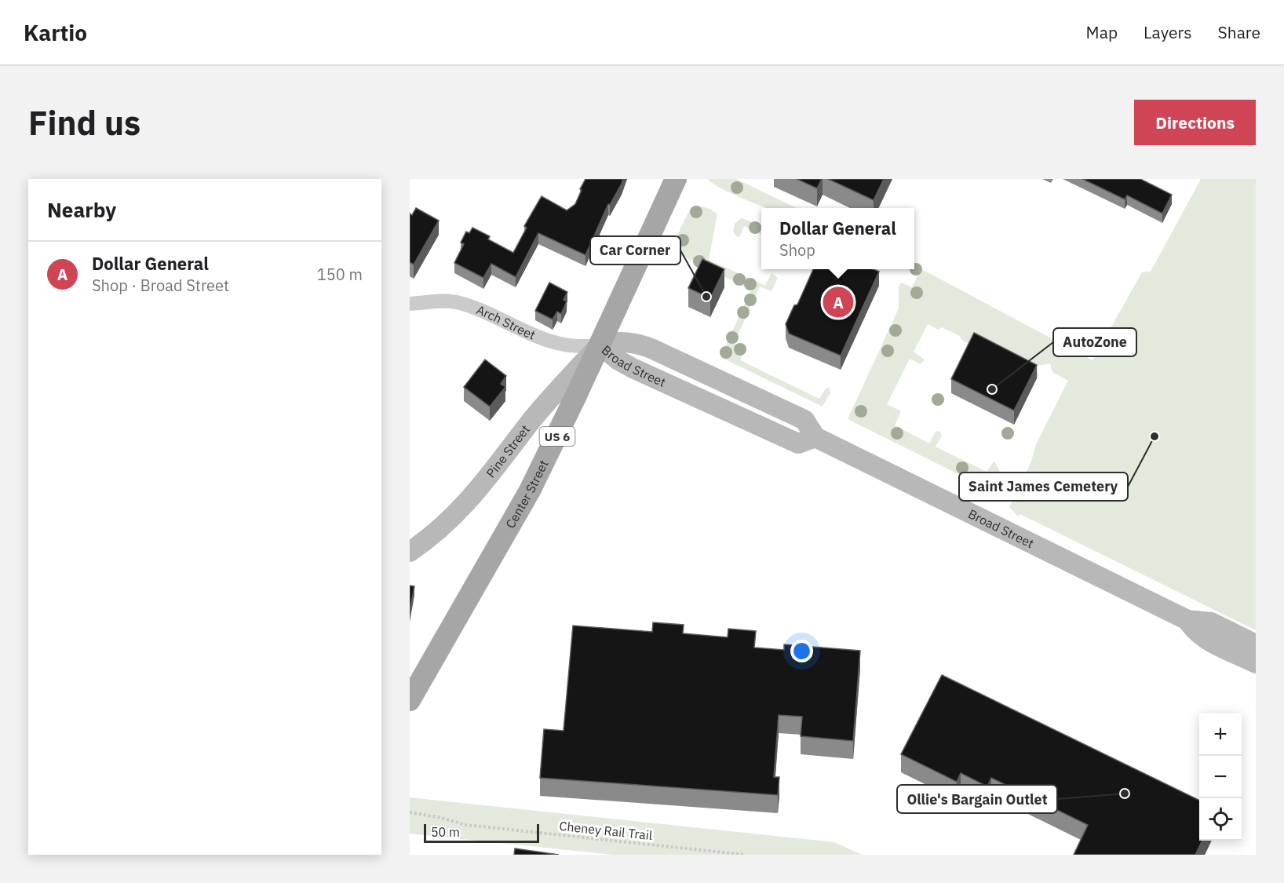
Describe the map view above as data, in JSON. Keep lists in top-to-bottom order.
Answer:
{
  "streets": {
    "main road": [
      "Broad Street",
      "US 6",
      "Pine Street",
      "Center Street"
    ],
    "street": ["Arch Street"],
    "path": ["Cheney Rail Trail"]
  },
  "crossings": [
    ["Arch Street", "Broad Street"],
    ["Arch Street", "Pine Street"],
    ["Arch Street", "Center Street"],
    ["Broad Street", "Pine Street"],
    ["Broad Street", "Center Street"],
    ["Pine Street", "Center Street"]
  ],
  "places": [
    "Car Corner",
    "AutoZone",
    "Saint James Cemetery",
    "Ollie's Bargain Outlet"
  ],
  "scale_bar": "50 m",
  "page": {
    "header": "Kartio",
    "nav": ["Map", "Layers", "Share"],
    "buttons": "Directions",
    "title": "Find us",
    "heading": "Nearby",
    "popup": ["Dollar General", "Shop"],
    "list": [
      {
        "mark": "A",
        "name": "Dollar General",
        "note": "Shop · Broad Street",
        "value": "150 m"
      }
    ],
    "pins": "A",
    "map_buttons": ["+", "−"],
    "scale": "50 m"
  }
}
